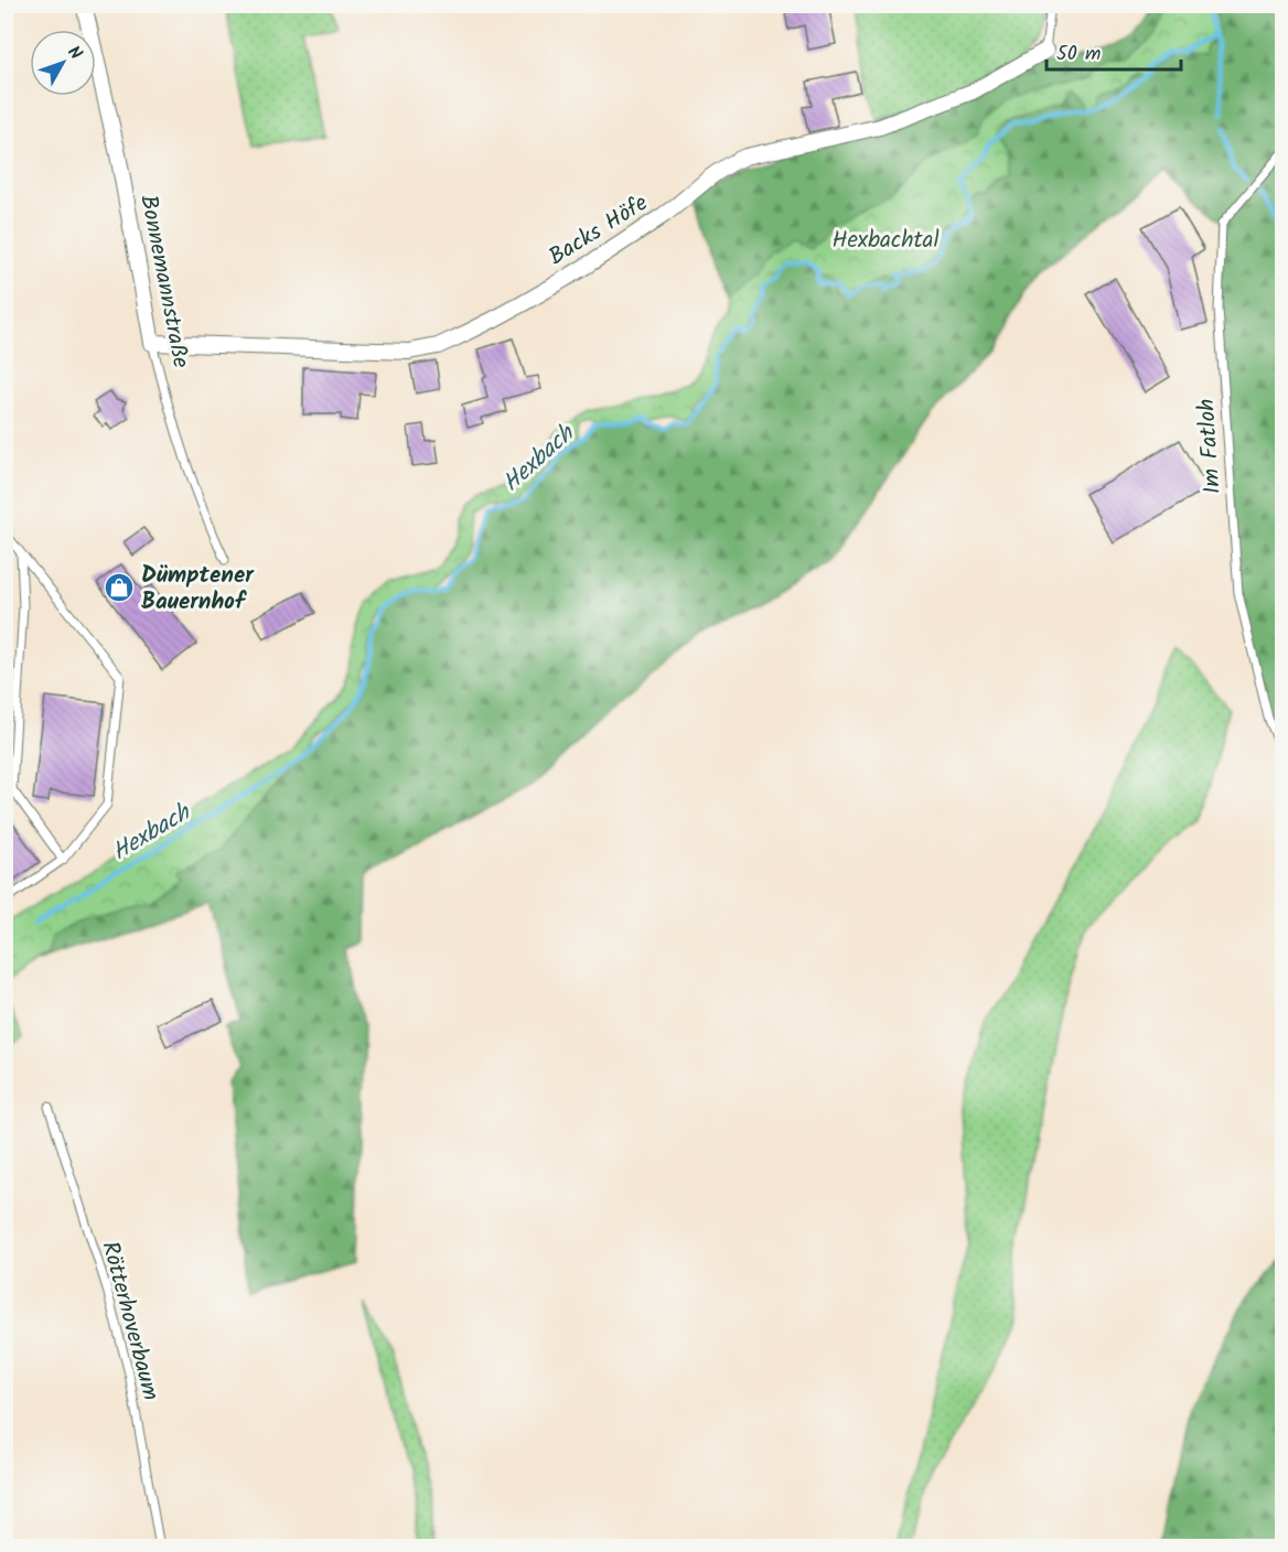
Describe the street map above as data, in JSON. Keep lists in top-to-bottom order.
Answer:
{
  "streets": {
    "street": ["Backs Höfe", "Bonnemannstraße"],
    "lane": ["Im Fatloh", "Rötterhoverbaum"]
  },
  "crossings": [
    ["Backs Höfe", "Bonnemannstraße"]
  ],
  "water": ["Hexbach"],
  "parks": ["Hexbachtal"],
  "places": {
    "shop": ["Dümptener Bauernhof"]
  },
  "scale_bar": "50 m",
  "north": "top right"
}
